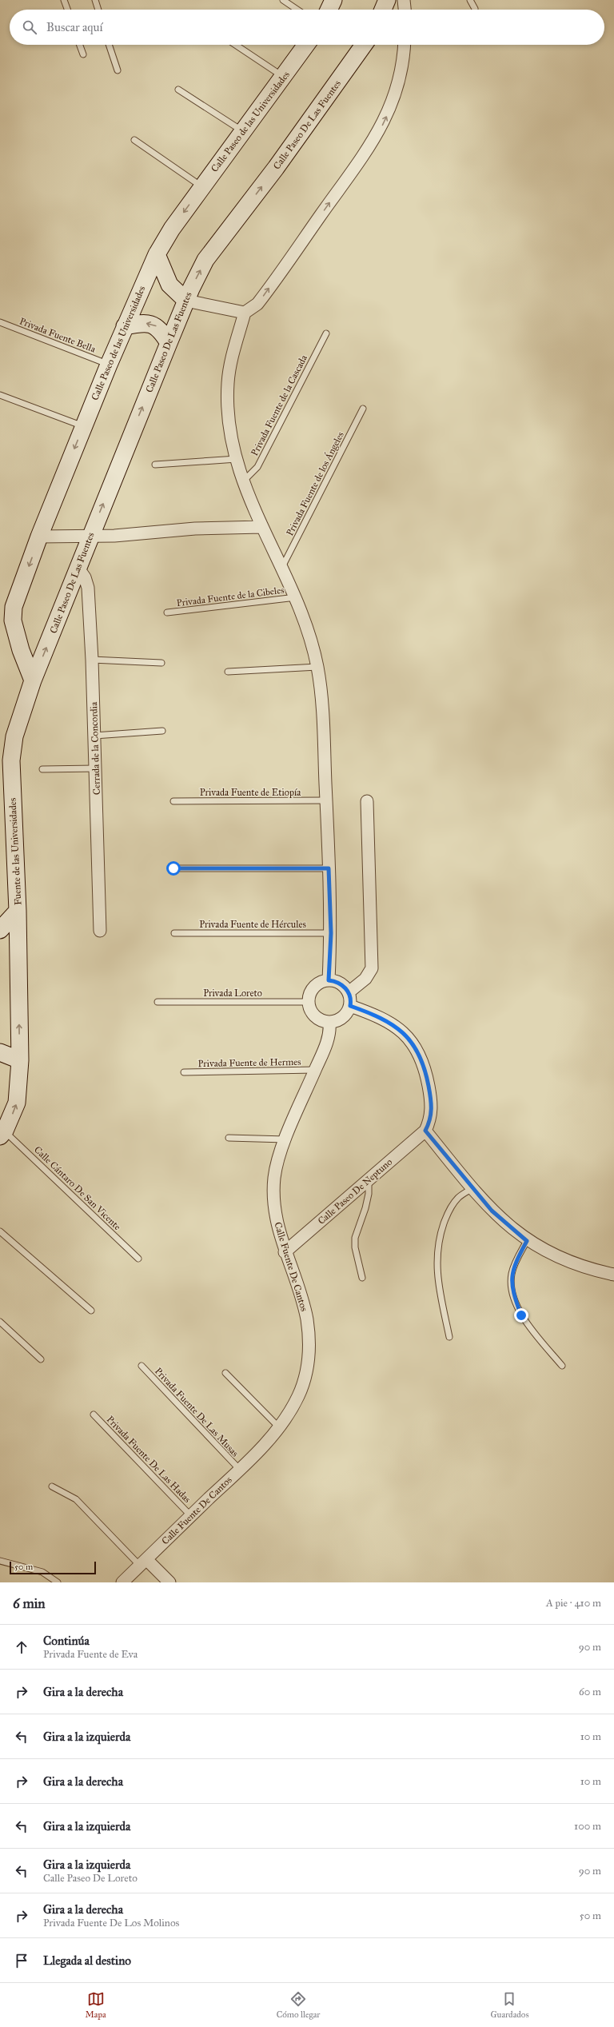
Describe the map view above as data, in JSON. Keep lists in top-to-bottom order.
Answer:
{
  "streets": {
    "street": [
      "Calle Paseo de las Universidades",
      "Calle Paseo De Las Fuentes",
      "Cerrada de la Concordia",
      "Fuente de las Universidades",
      "Calle Paseo De Neptuno",
      "Calle Fuente De Cantos"
    ],
    "lane": [
      "Privada Fuente Bella",
      "Privada Fuente de la Cascada",
      "Privada Fuente de los Ángeles",
      "Privada Fuente de la Cibeles",
      "Privada Fuente de Etiopía",
      "Privada Fuente de Hércules",
      "Privada Loreto",
      "Privada Fuente de Hermes",
      "Calle Cántaro De San Vicente",
      "Privada Fuente De Las Musas",
      "Privada Fuente De Las Hadas"
    ]
  },
  "crossings": [
    ["Calle Paseo de las Universidades", "Calle Paseo De Las Fuentes"],
    ["Calle Paseo de las Universidades", "Privada Fuente Bella"],
    ["Calle Paseo de las Universidades", "Fuente de las Universidades"],
    ["Calle Paseo De Las Fuentes", "Cerrada de la Concordia"],
    ["Calle Paseo De Las Fuentes", "Fuente de las Universidades"],
    ["Fuente de las Universidades", "Calle Cántaro De San Vicente"],
    ["Privada Loreto", "Calle Fuente De Cantos"],
    ["Privada Fuente de Hermes", "Calle Fuente De Cantos"],
    ["Calle Paseo De Neptuno", "Calle Fuente De Cantos"],
    ["Calle Fuente De Cantos", "Privada Fuente De Las Musas"],
    ["Calle Fuente De Cantos", "Privada Fuente De Las Hadas"]
  ],
  "one_way": ["Calle Paseo de las Universidades", "Fuente de las Universidades"],
  "scale_bar": "50 m",
  "page": {
    "search": "Buscar aquí",
    "scale": "50 m",
    "heading": ["6 min", "A pie · 410 m"],
    "list": [
      ["Continúa", "Privada Fuente de Eva", "90 m"],
      ["Gira a la derecha", "60 m"],
      ["Gira a la izquierda", "10 m"],
      ["Gira a la derecha", "10 m"],
      ["Gira a la izquierda", "100 m"],
      ["Gira a la izquierda", "Calle Paseo De Loreto", "90 m"],
      ["Gira a la derecha", "Privada Fuente De Los Molinos", "50 m"],
      "Llegada al destino"
    ],
    "nav": ["Mapa", "Cómo llegar", "Guardados"]
  }
}
